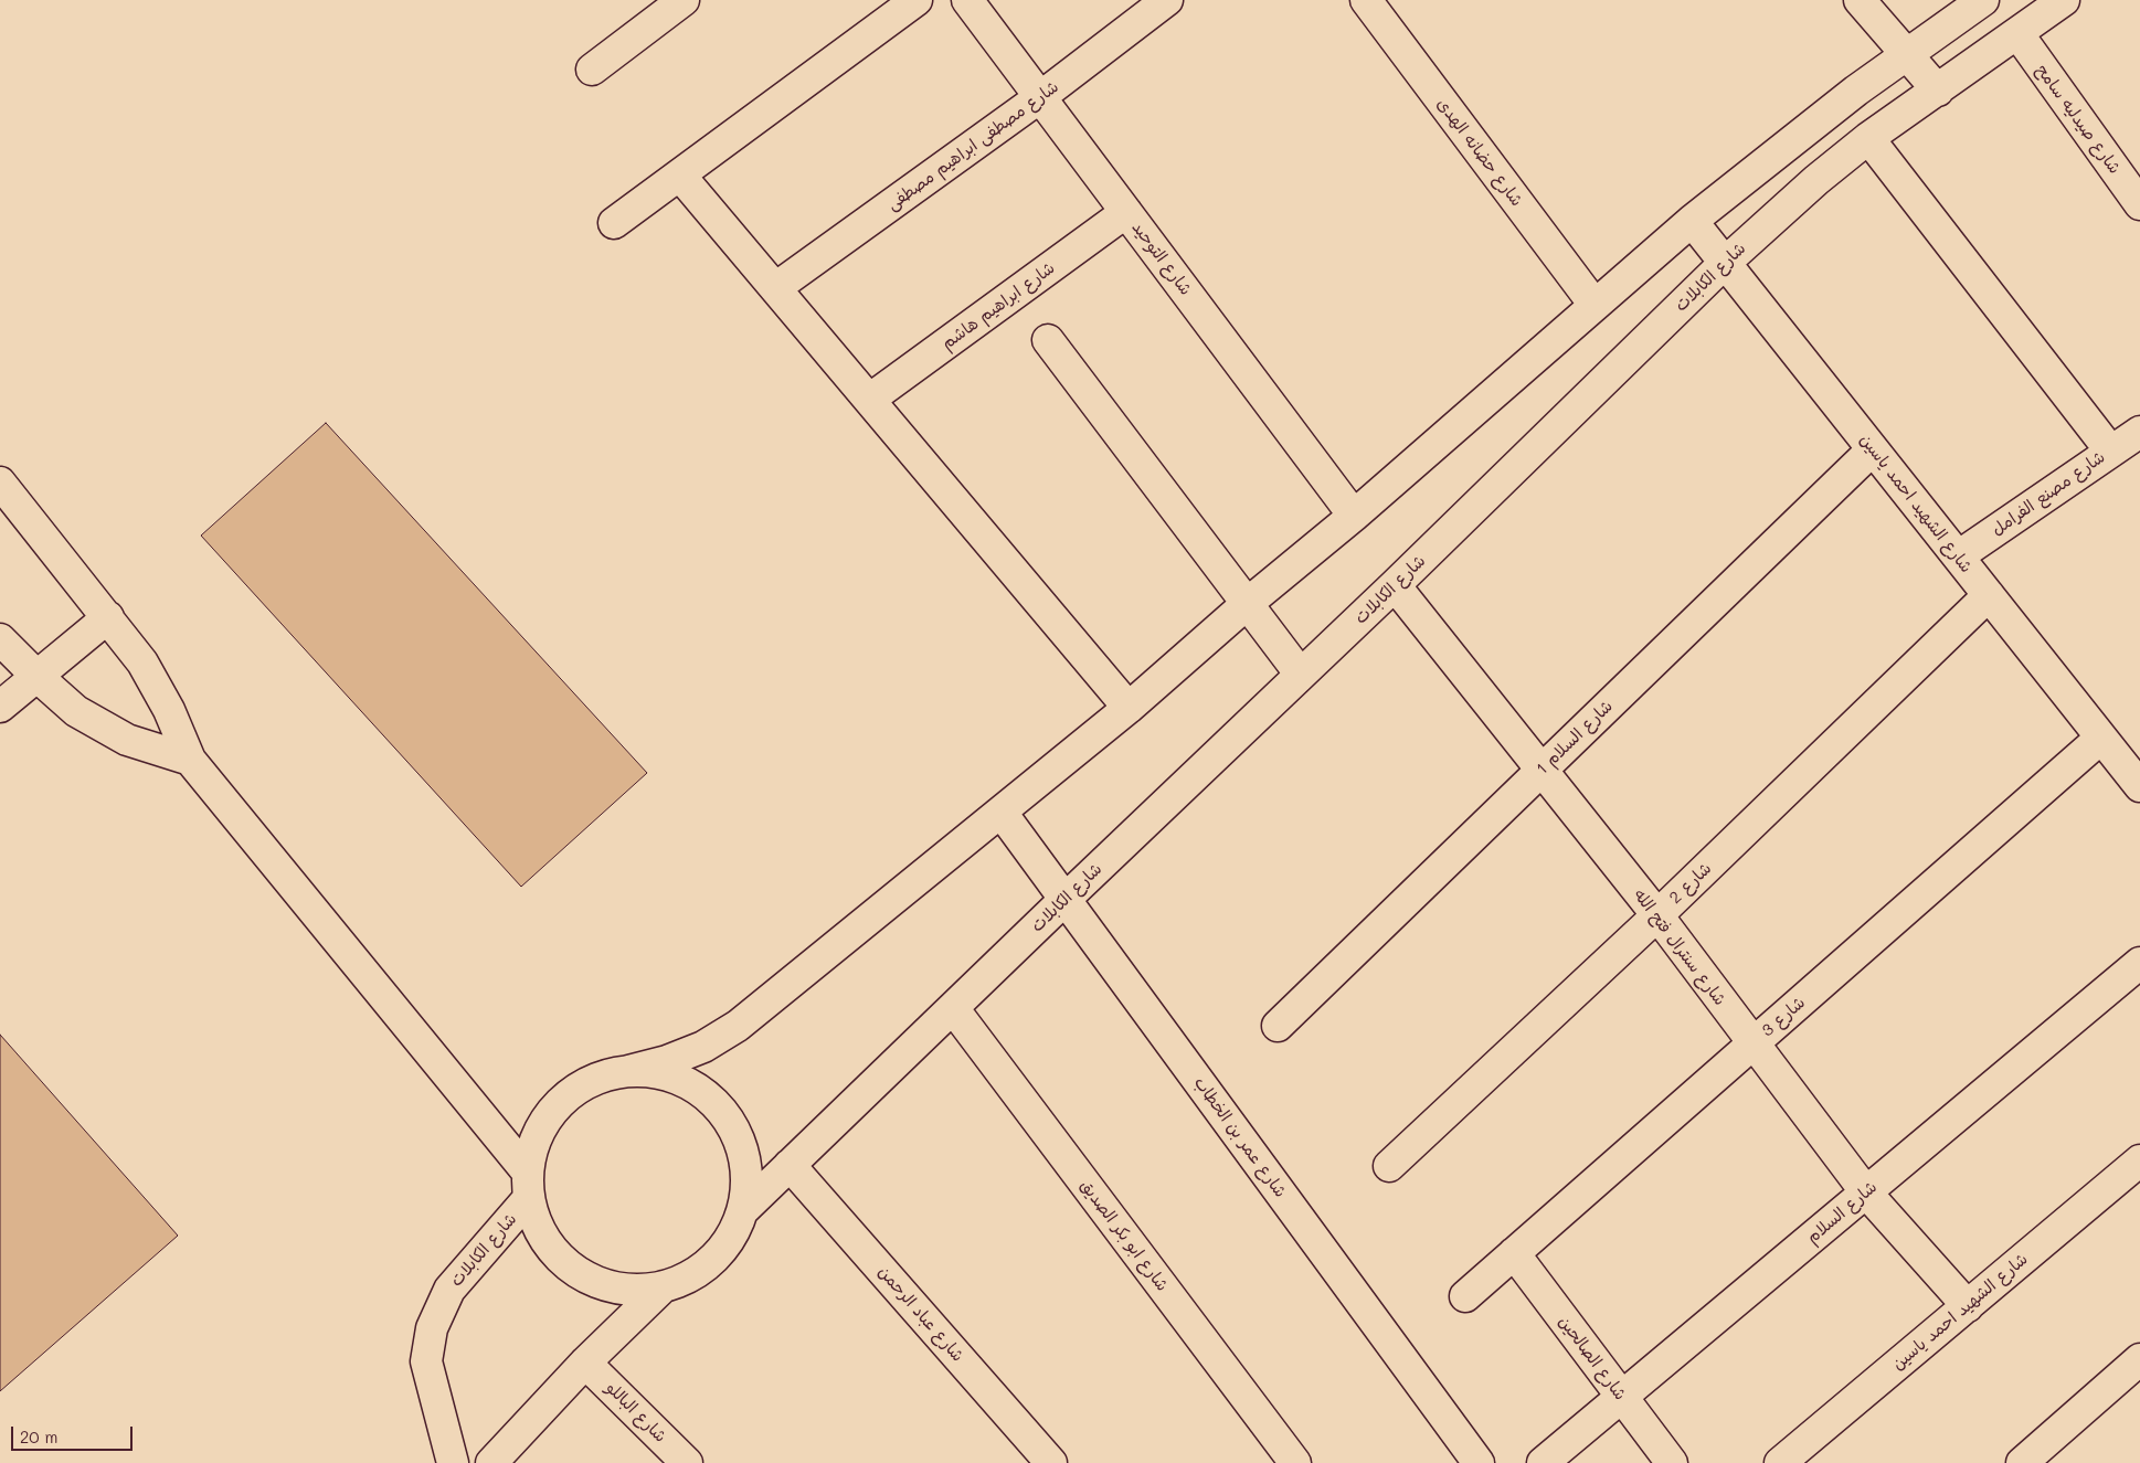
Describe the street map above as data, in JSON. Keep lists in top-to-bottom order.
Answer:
{
  "streets": {
    "street": [
      "شارع صيدليه سامح",
      "شارع مصطفى ابراهيم مصطفى",
      "شارع حضانه الهدى",
      "شارع التوحيد",
      "شارع الكابلات",
      "شارع ابراهيم هاشم",
      "شارع مصنع الفرامل",
      "شارع الشهيد احمد ياسين",
      "شارع السلام 1",
      "شارع 2",
      "شارع سنترال فتح الله",
      "شارع 3",
      "شارع عمر بن الخطاب",
      "شارع السلام",
      "شارع ابو بكر الصديق",
      "شارع عباد الرحمن",
      "شارع الصالحين",
      "شارع الباللو"
    ]
  },
  "crossings": [
    ["شارع صيدليه سامح", "شارع الكابلات"],
    ["شارع مصطفى ابراهيم مصطفى", "شارع التوحيد"],
    ["شارع التوحيد", "شارع ابراهيم هاشم"],
    ["شارع الكابلات", "شارع الشهيد احمد ياسين"],
    ["شارع الكابلات", "شارع سنترال فتح الله"],
    ["شارع الكابلات", "شارع عمر بن الخطاب"],
    ["شارع الكابلات", "شارع ابو بكر الصديق"],
    ["شارع الكابلات", "شارع عباد الرحمن"],
    ["شارع مصنع الفرامل", "شارع الشهيد احمد ياسين"],
    ["شارع الشهيد احمد ياسين", "شارع السلام 1"],
    ["شارع الشهيد احمد ياسين", "شارع 2"],
    ["شارع الشهيد احمد ياسين", "شارع سنترال فتح الله"],
    ["شارع الشهيد احمد ياسين", "شارع 3"],
    ["شارع السلام 1", "شارع سنترال فتح الله"],
    ["شارع 2", "شارع سنترال فتح الله"],
    ["شارع سنترال فتح الله", "شارع 3"],
    ["شارع سنترال فتح الله", "شارع السلام"],
    ["شارع 3", "شارع الصالحين"],
    ["شارع السلام", "شارع الصالحين"]
  ],
  "scale_bar": "20 m"
}
